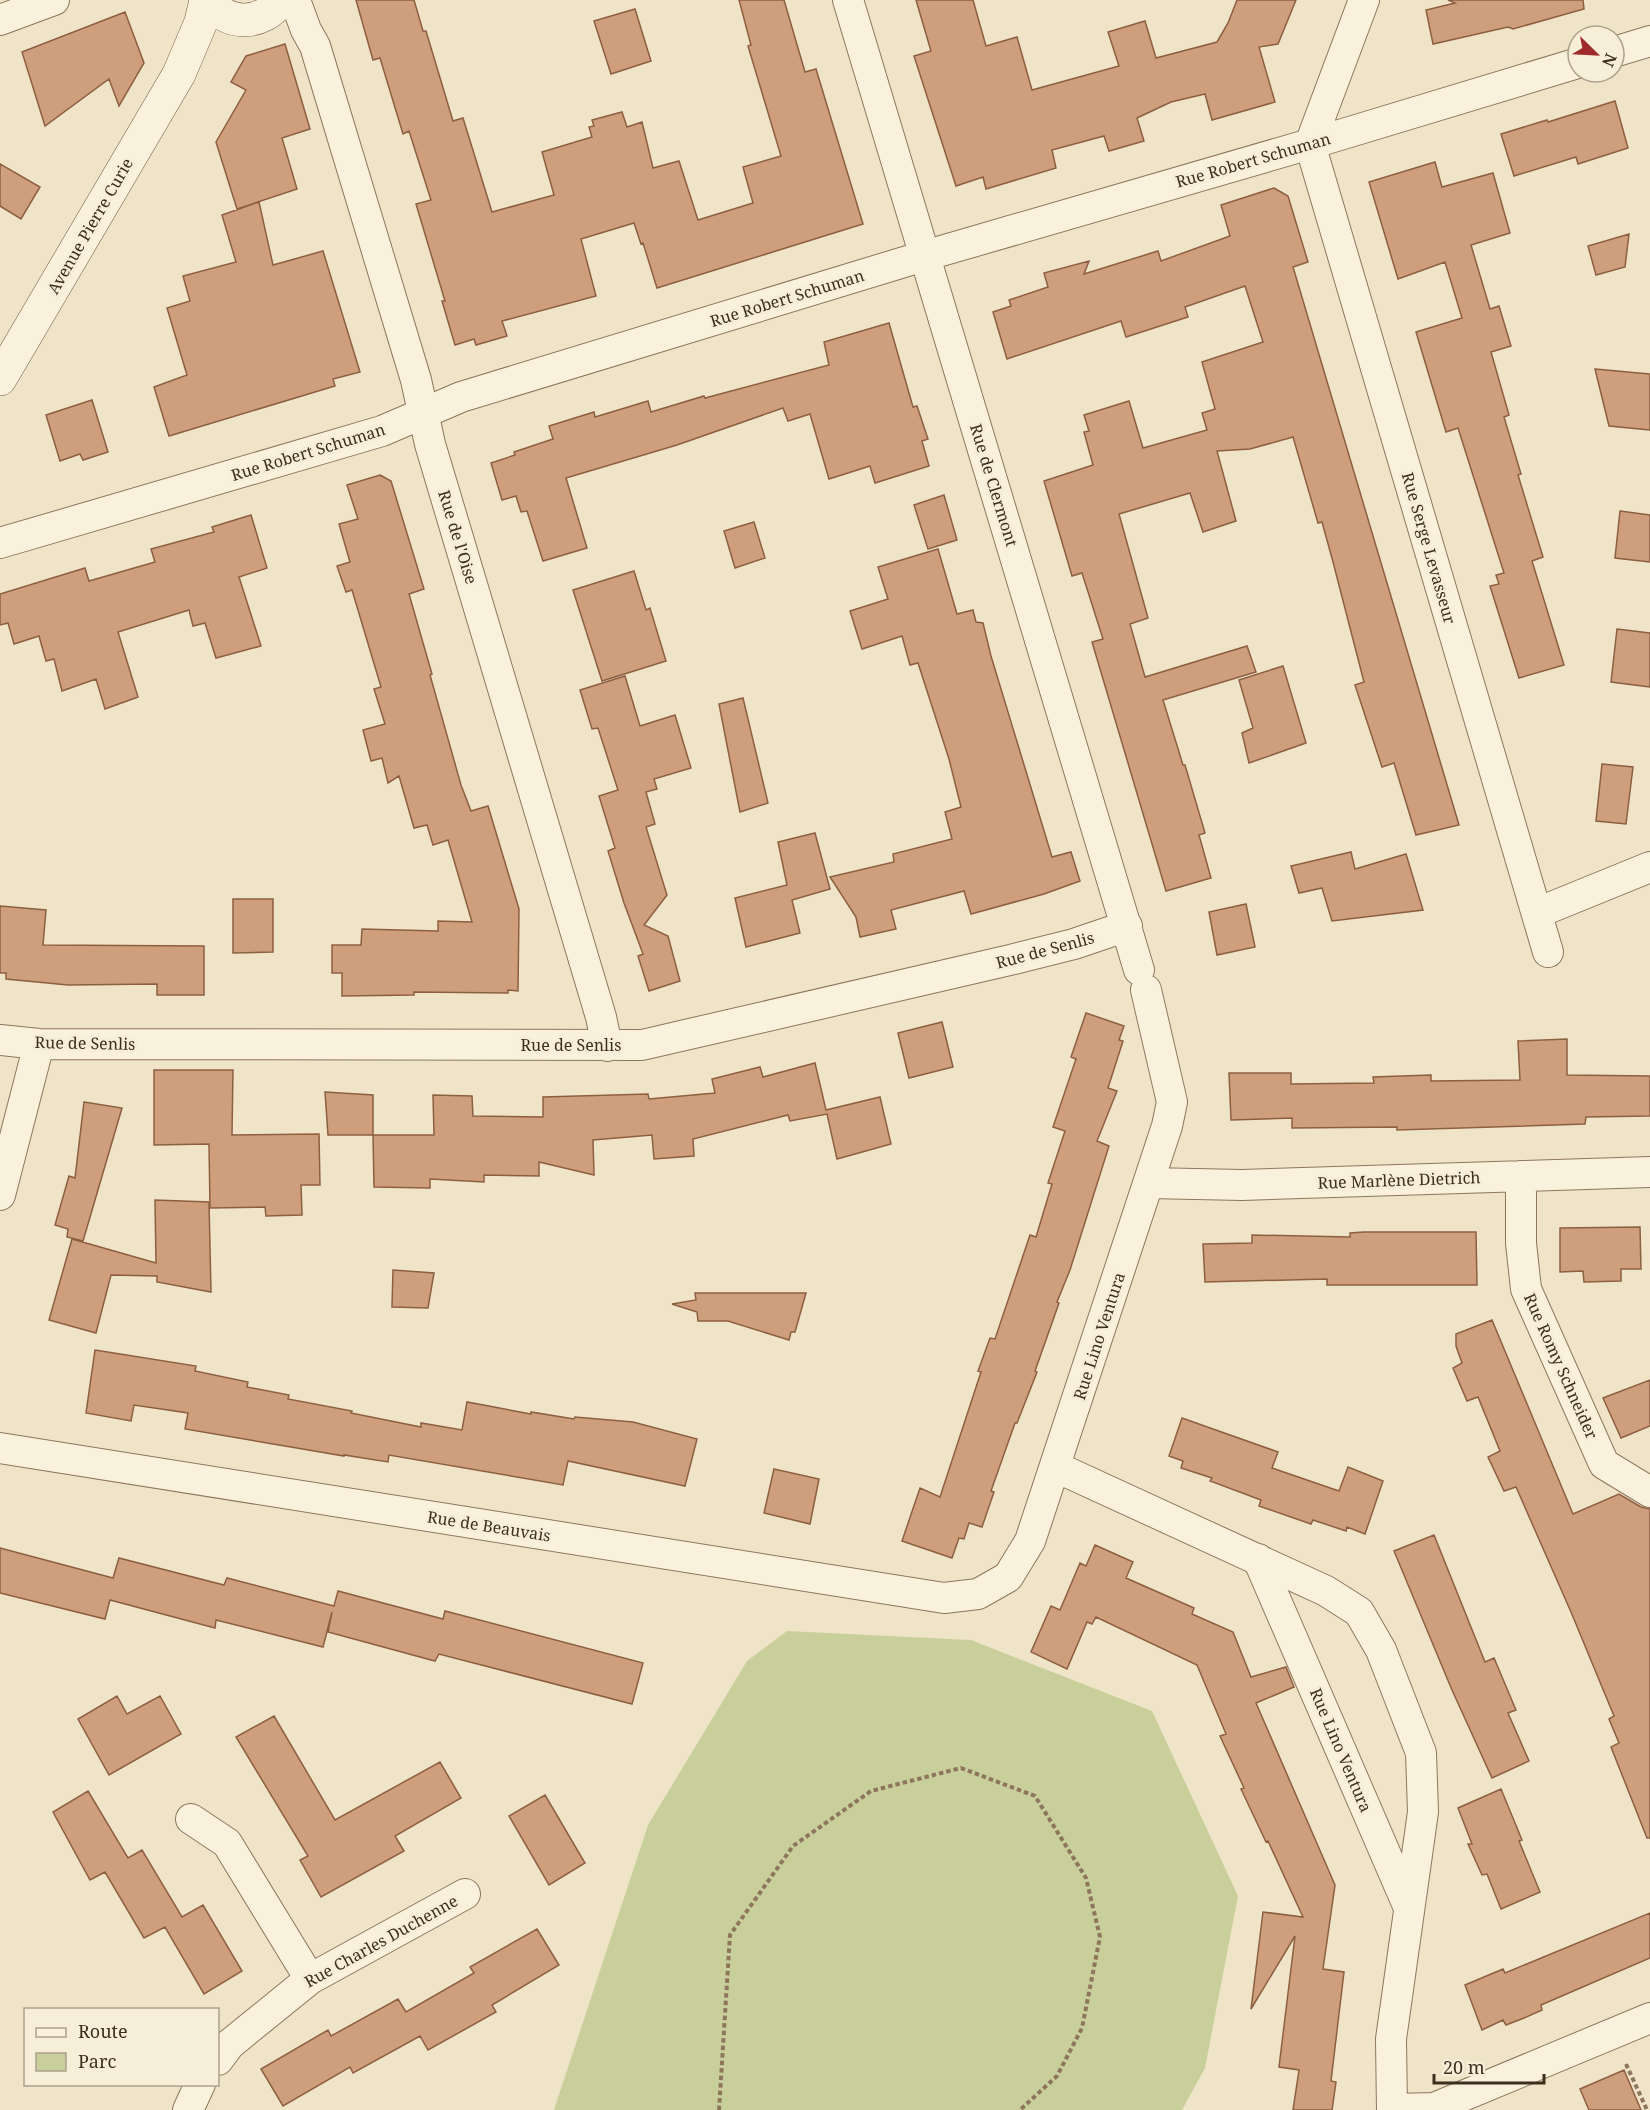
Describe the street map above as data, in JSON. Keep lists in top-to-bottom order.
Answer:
{
  "streets": {
    "main road": ["Avenue Pierre Curie"],
    "street": [
      "Rue Robert Schuman",
      "Rue de Clermont",
      "Rue de l'Oise",
      "Rue Serge Levasseur",
      "Rue de Senlis",
      "Rue Marlène Dietrich",
      "Rue Lino Ventura",
      "Rue Romy Schneider",
      "Rue de Beauvais",
      "Rue Charles Duchenne"
    ]
  },
  "crossings": [
    ["Rue Robert Schuman", "Rue de Clermont"],
    ["Rue Robert Schuman", "Rue de l'Oise"],
    ["Rue Robert Schuman", "Rue Serge Levasseur"],
    ["Rue de Clermont", "Rue de Senlis"],
    ["Rue de Clermont", "Rue Lino Ventura"],
    ["Rue de l'Oise", "Rue de Senlis"],
    ["Rue Marlène Dietrich", "Rue Lino Ventura"],
    ["Rue Marlène Dietrich", "Rue Romy Schneider"],
    ["Rue Lino Ventura", "Rue de Beauvais"]
  ],
  "legend": ["Route", "Parc"],
  "scale_bar": "20 m",
  "north": "bottom right"
}
